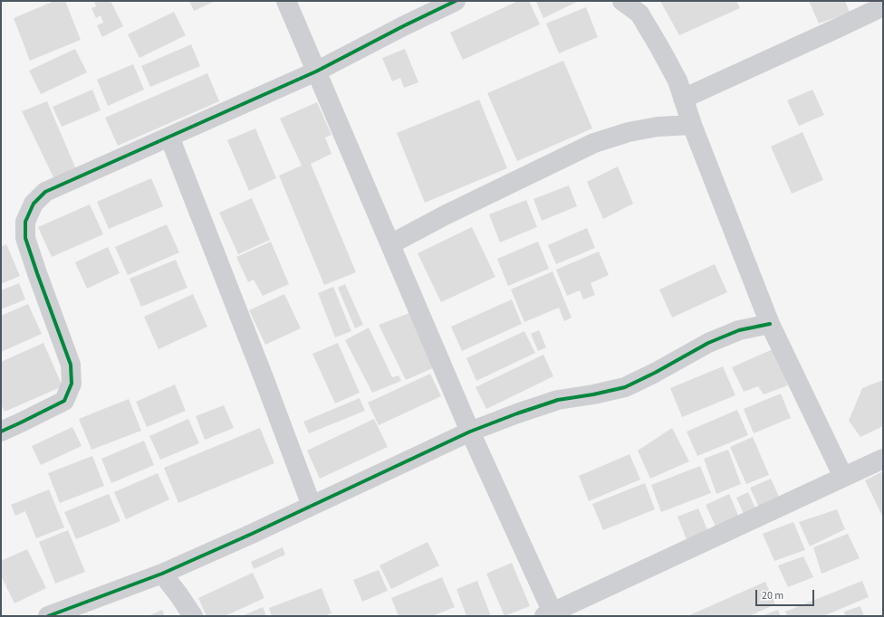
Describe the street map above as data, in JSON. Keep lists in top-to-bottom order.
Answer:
{
  "scale_bar": "20 m"
}
